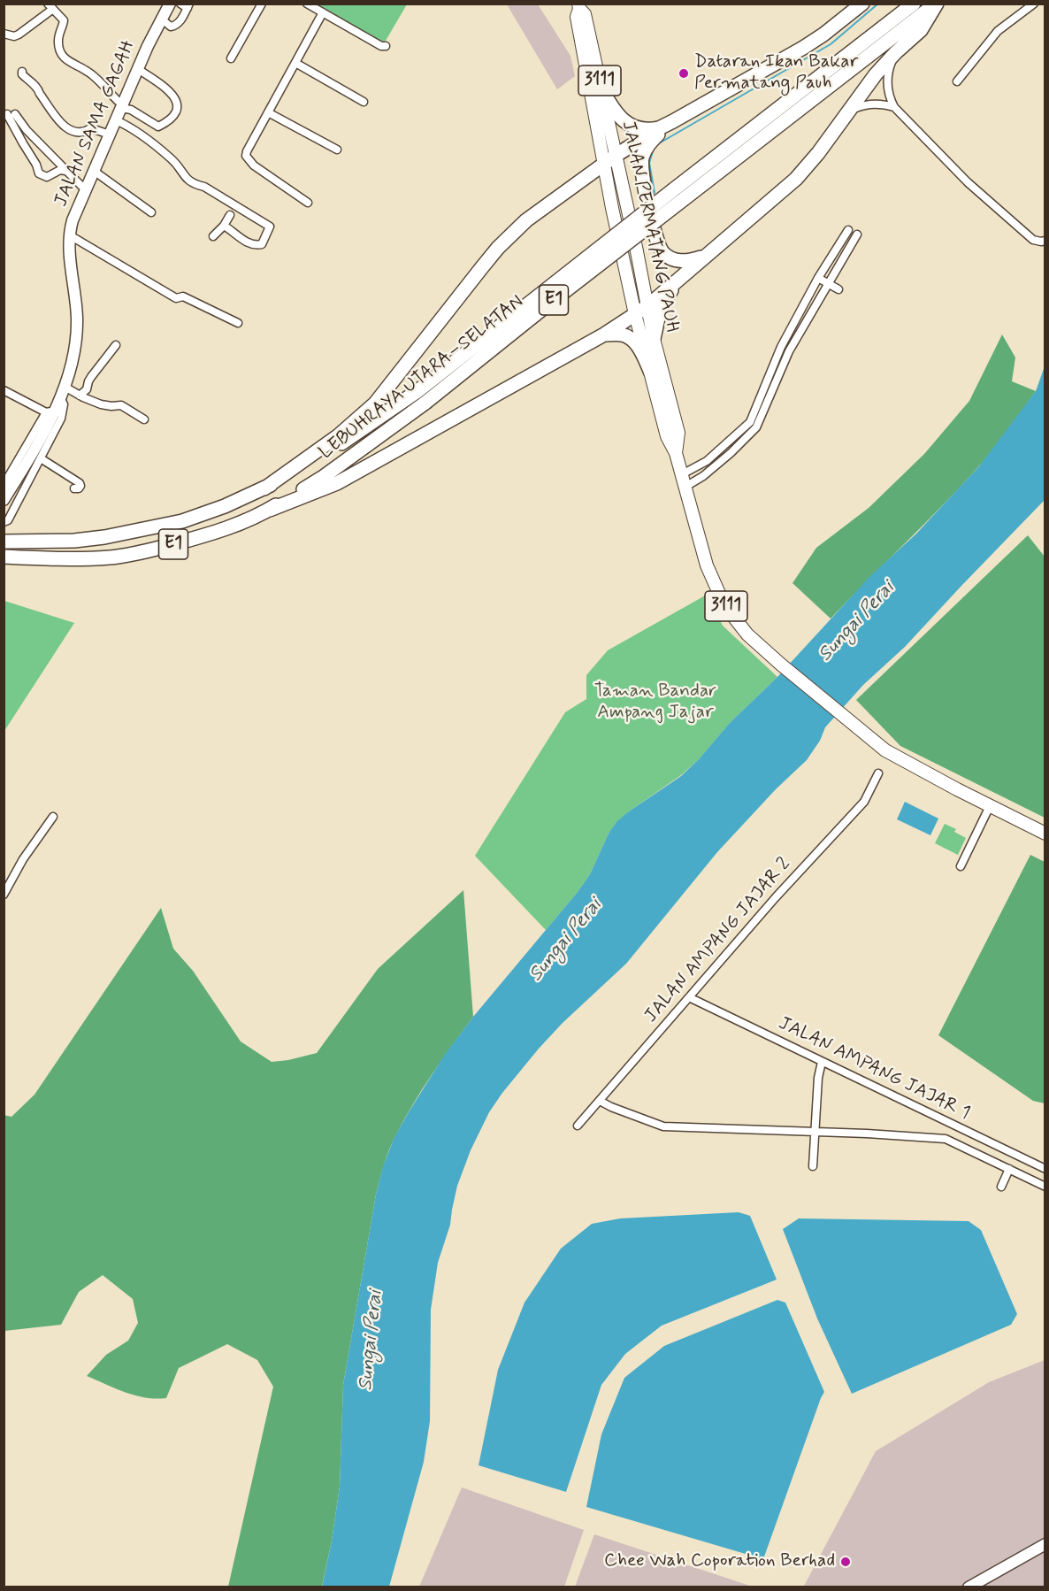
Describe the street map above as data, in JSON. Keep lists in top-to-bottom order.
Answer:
{
  "streets": {
    "highway": ["E1", "LEBUHRAYA UTARA–SELATAN"],
    "main road": ["3111", "JALAN PERMATANG PAUH"],
    "street": ["JALAN SAMA GAGAH", "JALAN AMPANG JAJAR 2", "JALAN AMPANG JAJAR 1"]
  },
  "crossings": [
    ["JALAN AMPANG JAJAR 2", "JALAN AMPANG JAJAR 1"]
  ],
  "water": ["Sungai Perai"],
  "parks": ["Taman Bandar Ampang Jajar"],
  "places": ["Dataran Ikan Bakar Permatang Pauh", "Chee Wah Coporation Berhad"]
}
